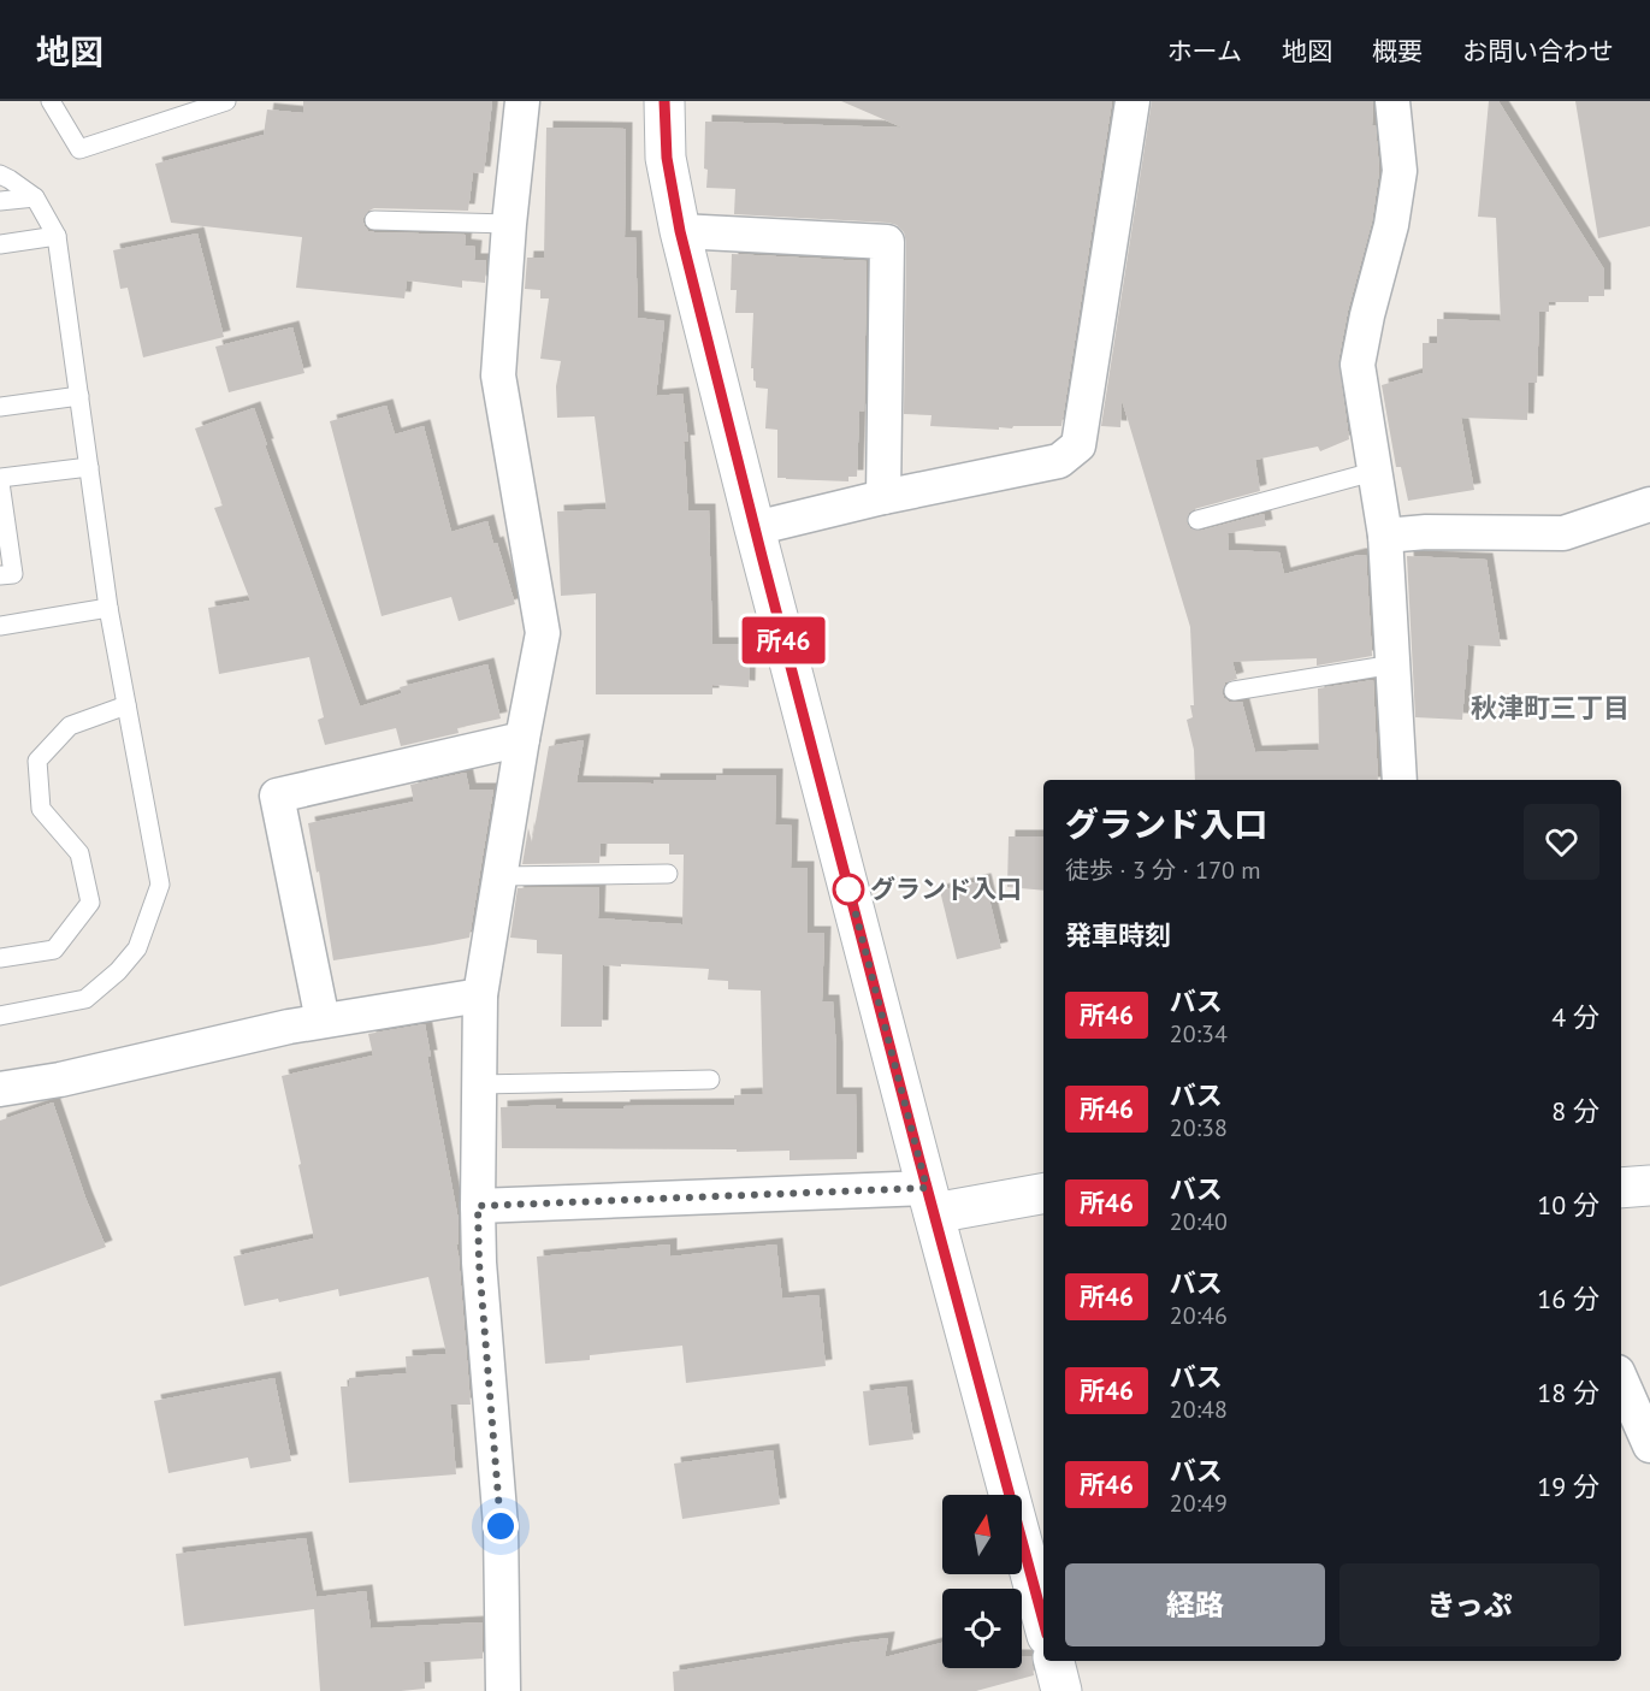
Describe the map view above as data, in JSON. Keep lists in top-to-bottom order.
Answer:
{
  "districts": ["秋津町三丁目"],
  "places": ["グランド入口"],
  "lines": ["bus line 所46"],
  "north": "top",
  "page": {
    "header": "地図",
    "nav": [
      "ホーム",
      "地図",
      "概要",
      "お問い合わせ"
    ],
    "on_map": "所46",
    "heading": [
      ["グランド入口", "徒歩 · 3 分 · 170 m"],
      "発車時刻"
    ],
    "list": [
      {
        "mark": "所46",
        "name": "バス",
        "note": "20:34",
        "value": "4 分"
      },
      {
        "mark": "所46",
        "name": "バス",
        "note": "20:38",
        "value": "8 分"
      },
      {
        "mark": "所46",
        "name": "バス",
        "note": "20:40",
        "value": "10 分"
      },
      {
        "mark": "所46",
        "name": "バス",
        "note": "20:46",
        "value": "16 分"
      },
      {
        "mark": "所46",
        "name": "バス",
        "note": "20:48",
        "value": "18 分"
      },
      {
        "mark": "所46",
        "name": "バス",
        "note": "20:49",
        "value": "19 分"
      }
    ],
    "buttons": ["経路", "きっぷ"]
  }
}
